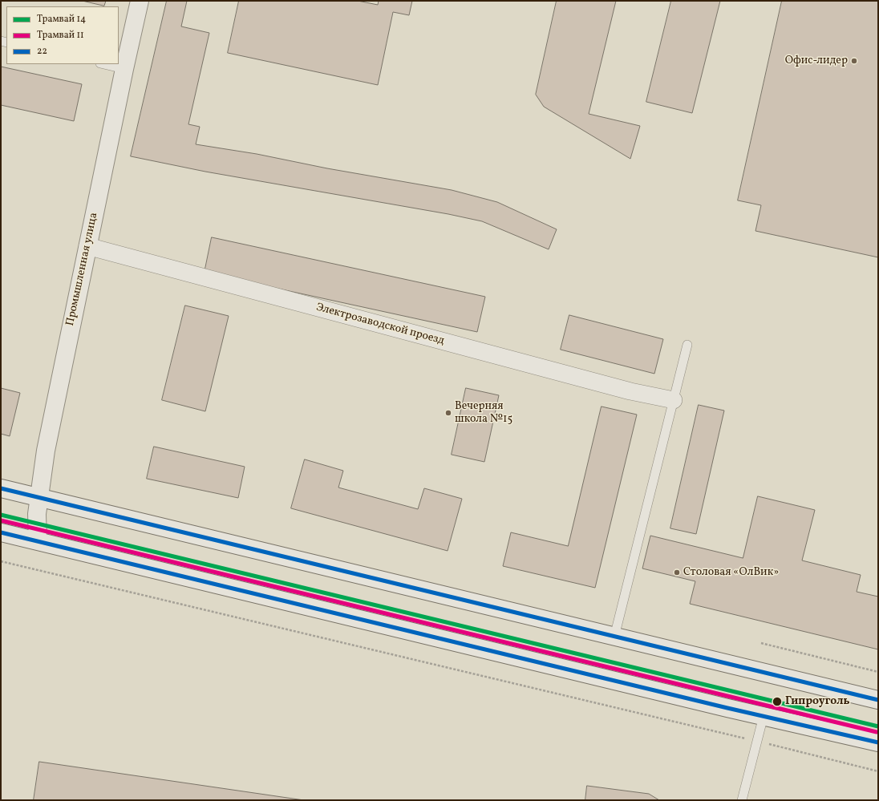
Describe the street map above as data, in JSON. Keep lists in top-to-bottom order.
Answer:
{
  "streets": {
    "main road": ["Промышленная улица"],
    "street": ["Электрозаводской проезд"]
  },
  "crossings": [
    ["Промышленная улица", "Электрозаводской проезд"]
  ],
  "places": [
    "Офис-лидер",
    "Вечерняя школа №15",
    "Столовая «ОлВик»",
    "Гипроуголь"
  ],
  "lines": ["transit line 22", "tram line 14", "tram line 11"],
  "legend": ["Трамвай 14", "Трамвай 11", "22"]
}
